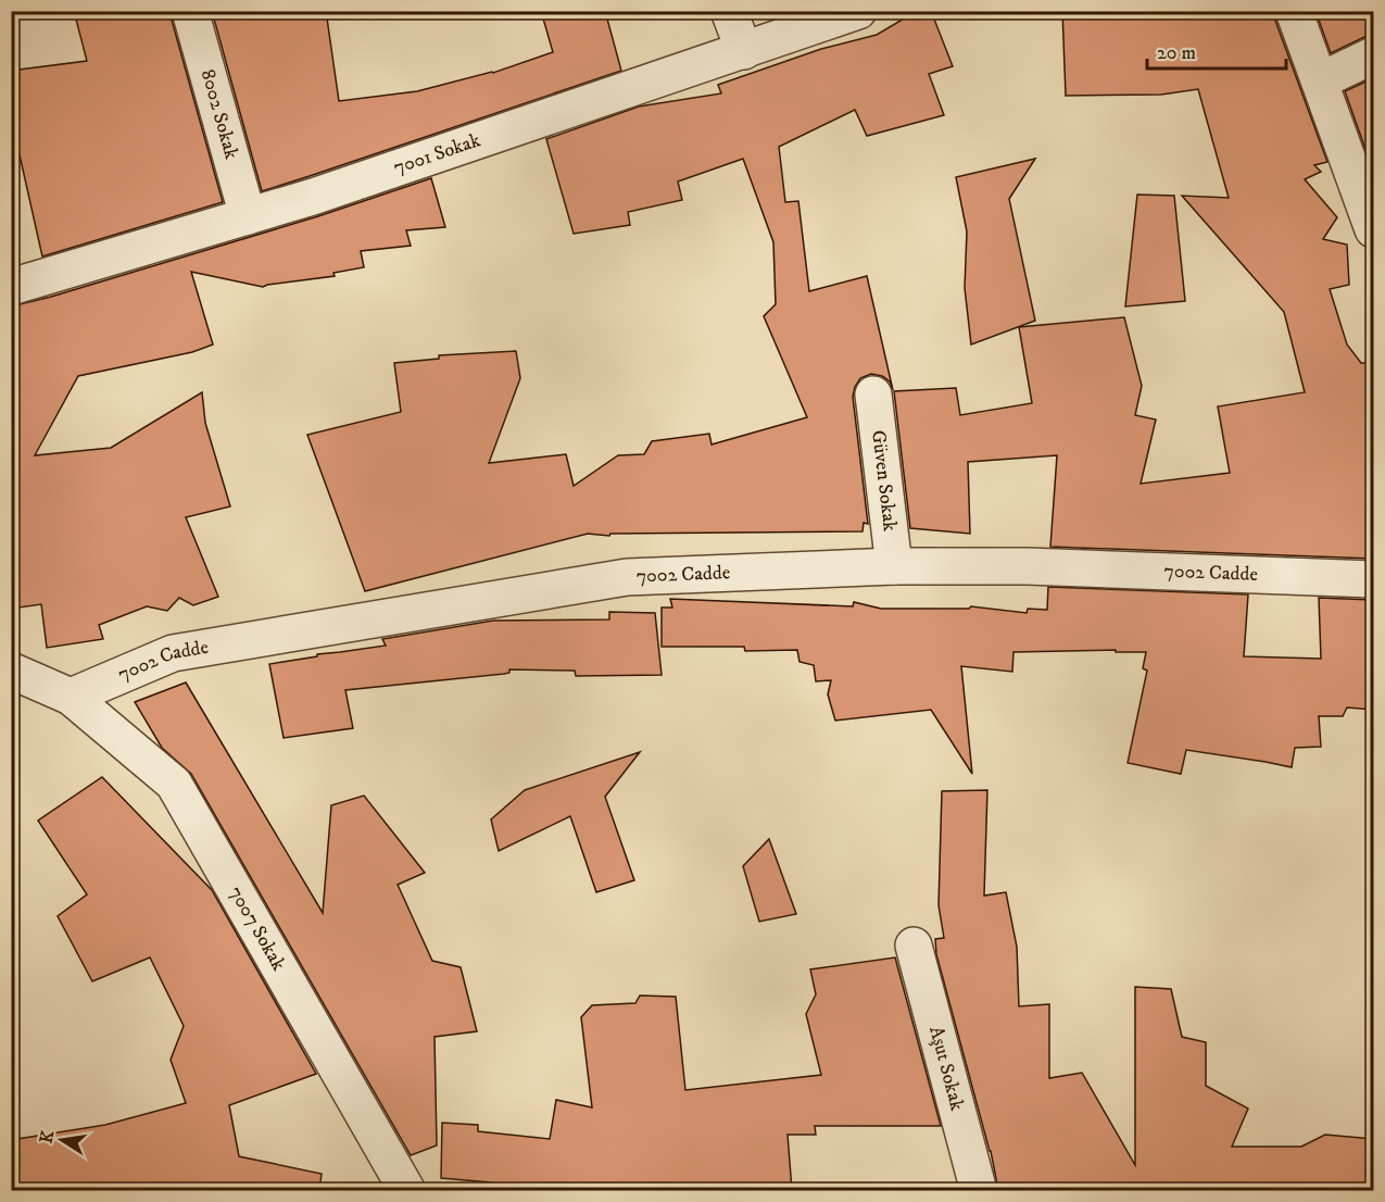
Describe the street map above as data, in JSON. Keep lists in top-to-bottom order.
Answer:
{
  "streets": {
    "street": [
      "8002 Sokak",
      "7001 Sokak",
      "Güven Sokak",
      "7002 Cadde",
      "7007 Sokak",
      "Aşut Sokak"
    ]
  },
  "crossings": [
    ["8002 Sokak", "7001 Sokak"],
    ["Güven Sokak", "7002 Cadde"],
    ["7002 Cadde", "7007 Sokak"]
  ],
  "scale_bar": "20 m",
  "north": "left"
}
